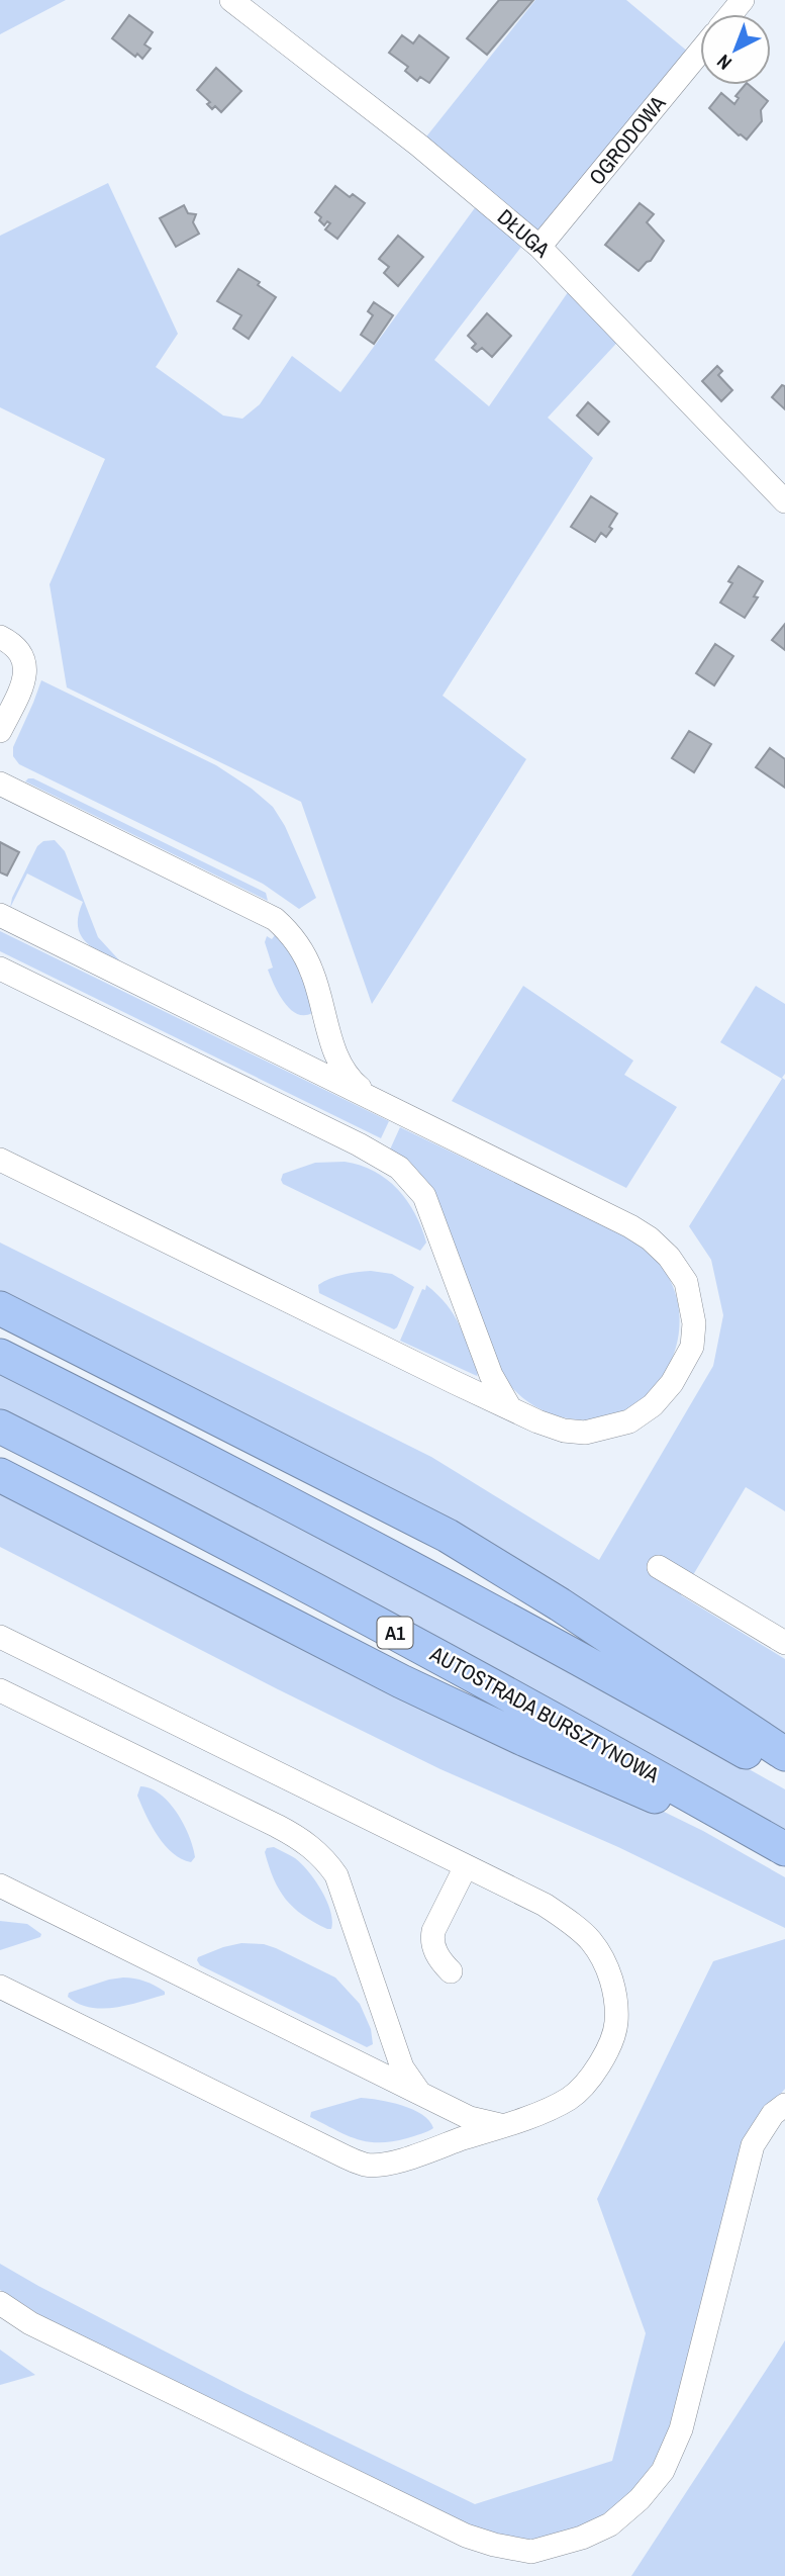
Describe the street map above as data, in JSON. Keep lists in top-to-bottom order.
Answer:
{
  "streets": {
    "highway": ["A1", "AUTOSTRADA BURSZTYNOWA"],
    "street": ["OGRODOWA", "DŁUGA"]
  },
  "crossings": [
    ["OGRODOWA", "DŁUGA"]
  ],
  "north": "bottom left"
}
